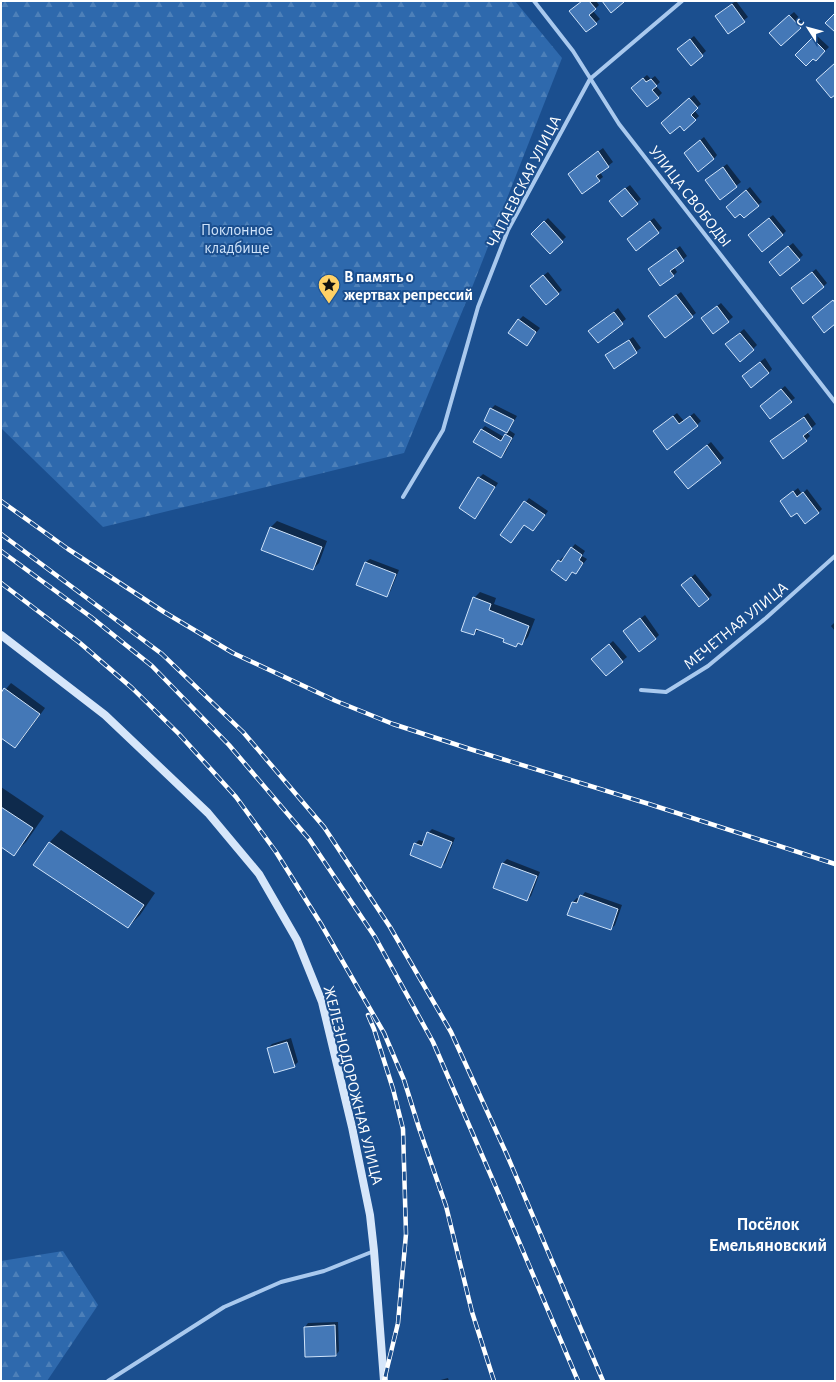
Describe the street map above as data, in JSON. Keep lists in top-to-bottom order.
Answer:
{
  "streets": {
    "street": [
      "ЧАПАЕВСКАЯ УЛИЦА",
      "УЛИЦА СВОБОДЫ",
      "МЕЧЕТНАЯ УЛИЦА",
      "ЖЕЛЕЗНОДОРОЖНАЯ УЛИЦА"
    ]
  },
  "crossings": [
    ["ЧАПАЕВСКАЯ УЛИЦА", "УЛИЦА СВОБОДЫ"]
  ],
  "districts": ["Посёлок Емельяновский"],
  "parks": ["Поклонное кладбище"],
  "places": {
    "place": ["В память о жертвах репрессий"]
  },
  "north": "top left"
}
